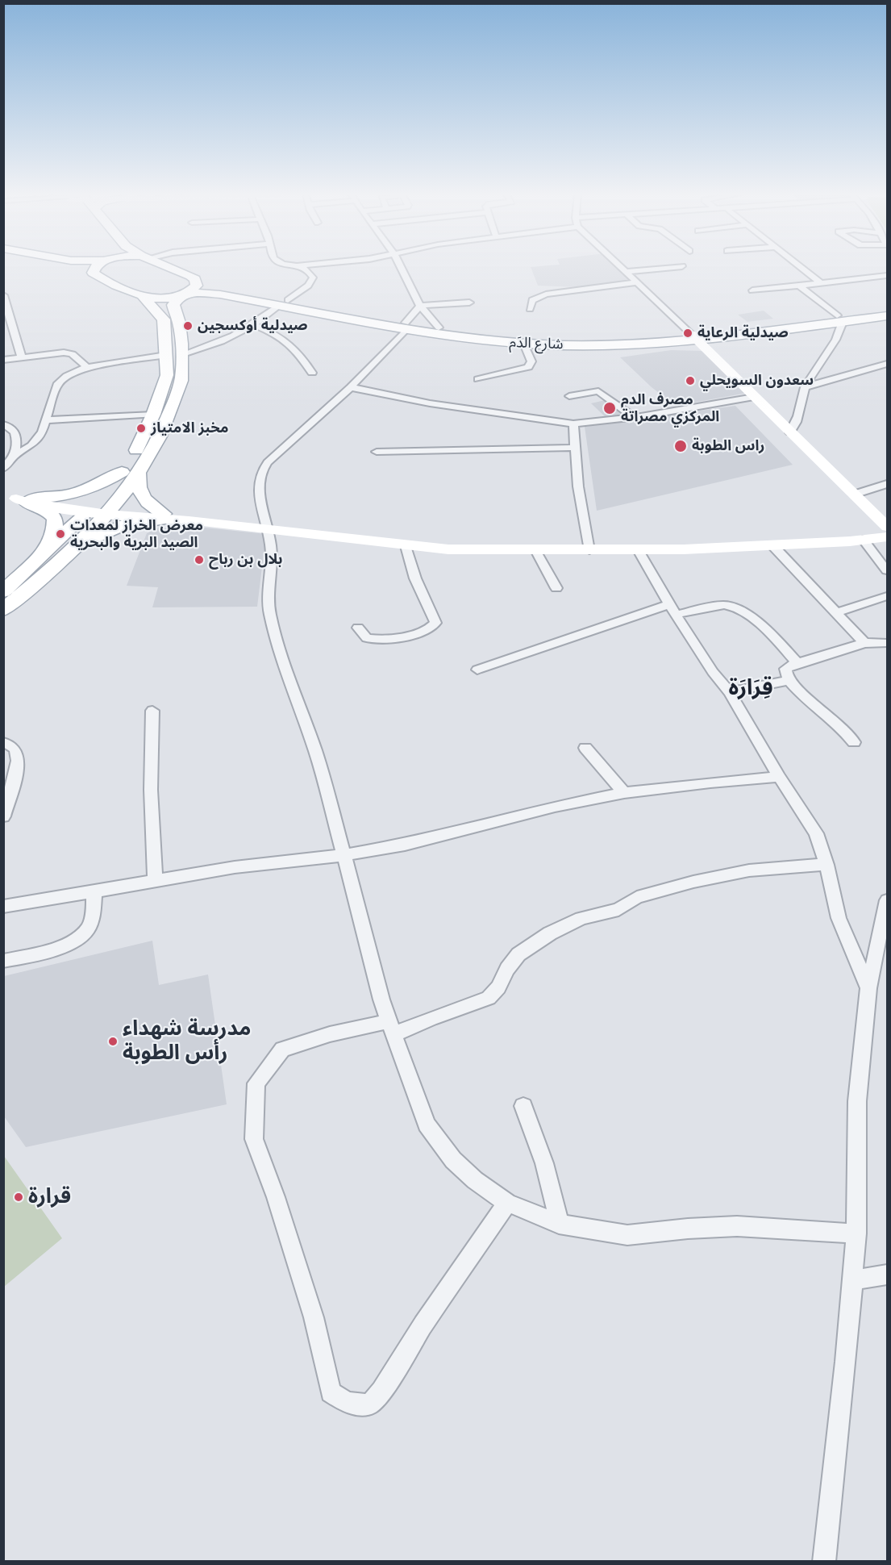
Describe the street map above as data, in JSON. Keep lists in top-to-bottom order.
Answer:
{
  "streets": {
    "main road": ["شارع الدَم"]
  },
  "districts": ["قِرَارَة"],
  "places": [
    "صيدلية أوكسجين",
    "صيدلية الرعاية",
    "سعدون السويحلي",
    "مصرف الدم المركزي مصراتة",
    "مخبز اﻻمتياز",
    "راس الطوبة",
    "معرض الخراز لمعدات الصيد البرية والبحرية",
    "بلال بن رباح",
    "مدرسة شهداء رأس الطوبة",
    "قرارة"
  ]
}
